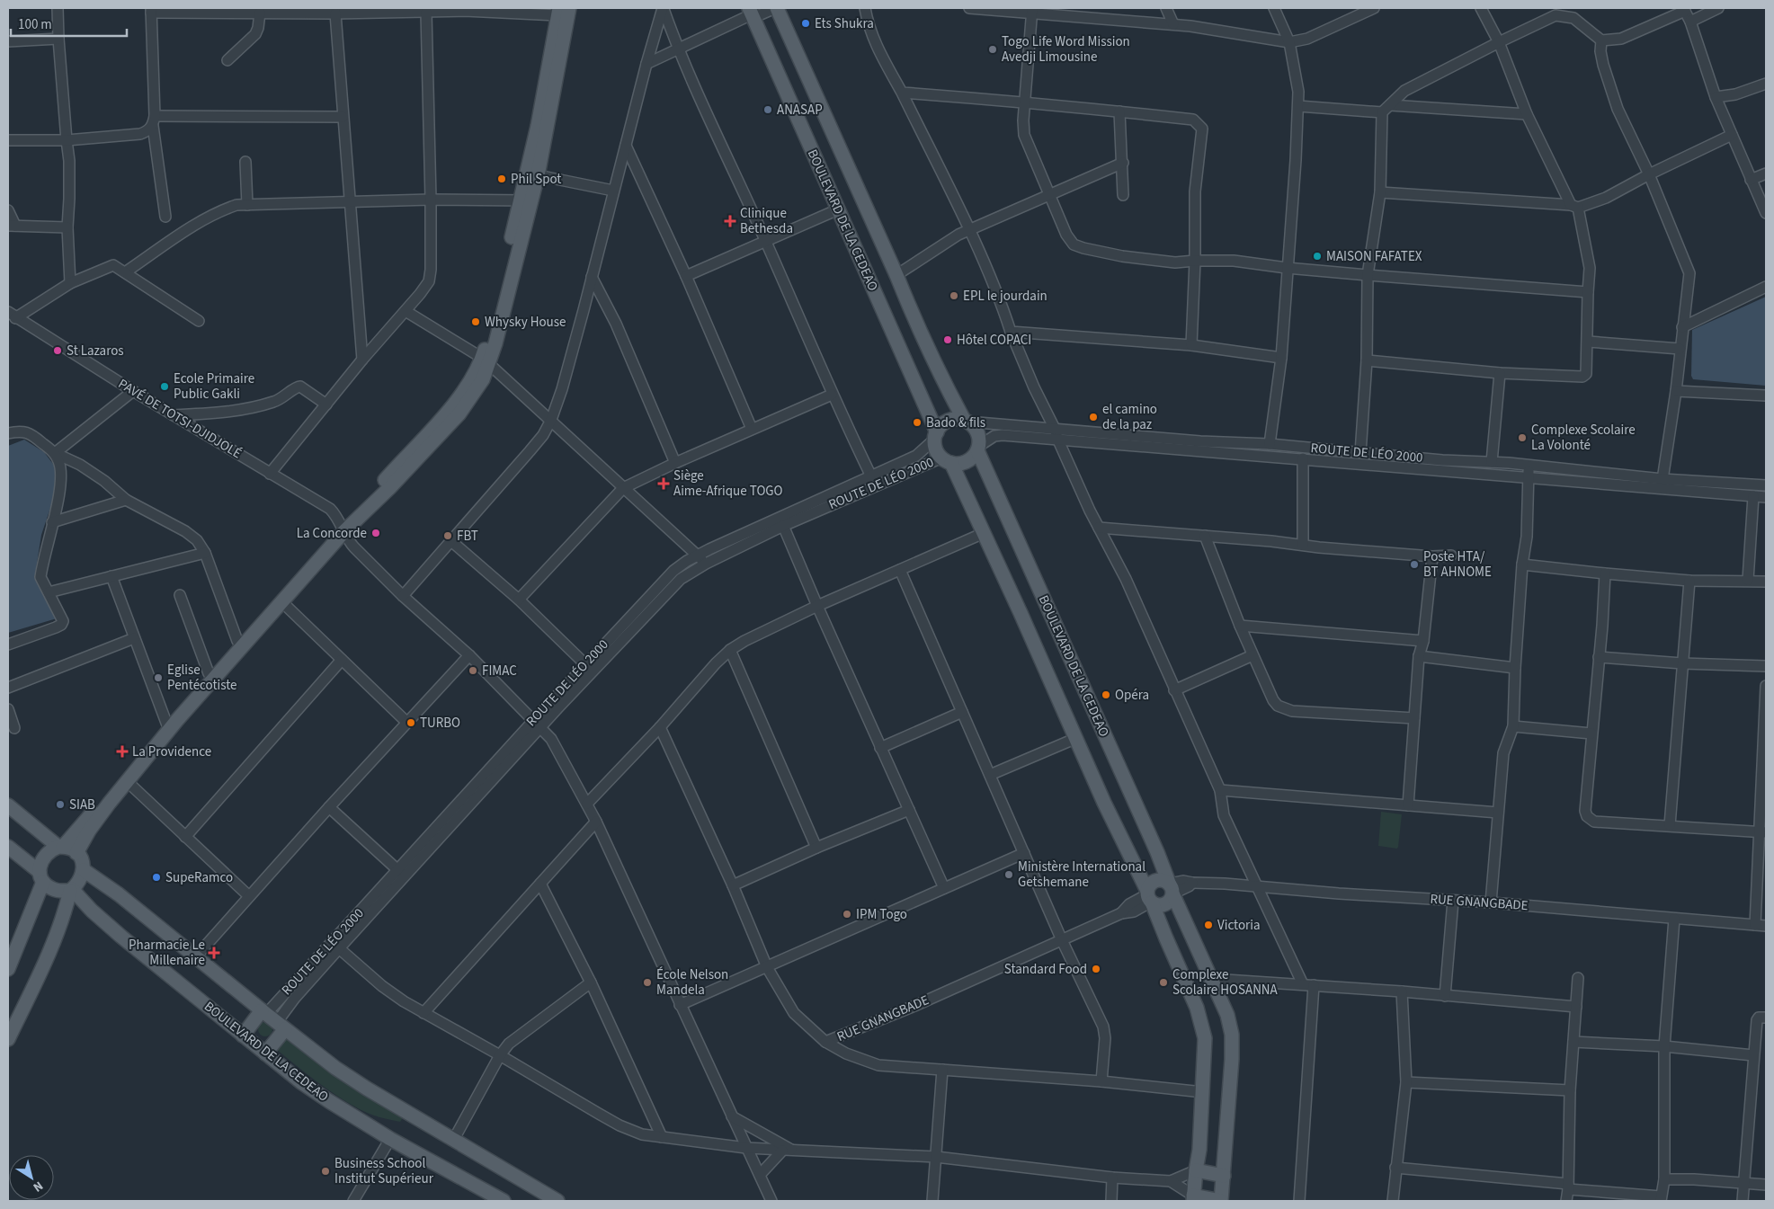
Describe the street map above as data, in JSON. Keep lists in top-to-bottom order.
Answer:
{
  "streets": {
    "main road": ["BOULEVARD DE LA CEDEAO"],
    "street": ["PAVÉ DE TOTSI-DJIDJOLÉ", "ROUTE DE LÉO 2000", "RUE GNANGBADE"]
  },
  "crossings": [
    ["BOULEVARD DE LA CEDEAO", "ROUTE DE LÉO 2000"],
    ["BOULEVARD DE LA CEDEAO", "RUE GNANGBADE"],
    ["PAVÉ DE TOTSI-DJIDJOLÉ", "ROUTE DE LÉO 2000"]
  ],
  "places": {
    "other": [
      "Ets Shukra",
      "Togo Life Word Mission Avedji Limousine",
      "ANASAP",
      "Phil Spot",
      "MAISON FAFATEX",
      "EPL le jourdain",
      "Whysky House",
      "Hôtel COPACI",
      "St Lazaros",
      "Ecole Primaire Public Gakli",
      "el camino de la paz",
      "Bado & fils",
      "Complexe Scolaire La Volonté",
      "La Concorde",
      "FBT",
      "Poste HTA/ BT AHNOME",
      "FIMAC",
      "Eglise Pentécotiste",
      "Opéra",
      "TURBO",
      "SIAB",
      "Ministère International Getshemane",
      "SupeRamco",
      "IPM Togo",
      "Victoria",
      "Standard Food",
      "École Nelson Mandela",
      "Complexe Scolaire HOSANNA",
      "Business School Institut Supérieur"
    ],
    "health": [
      "Clinique Bethesda",
      "Siège Aime-Afrique TOGO",
      "La Providence",
      "Pharmacie Le Millenaire"
    ]
  },
  "scale_bar": "100 m",
  "north": "bottom right"
}
